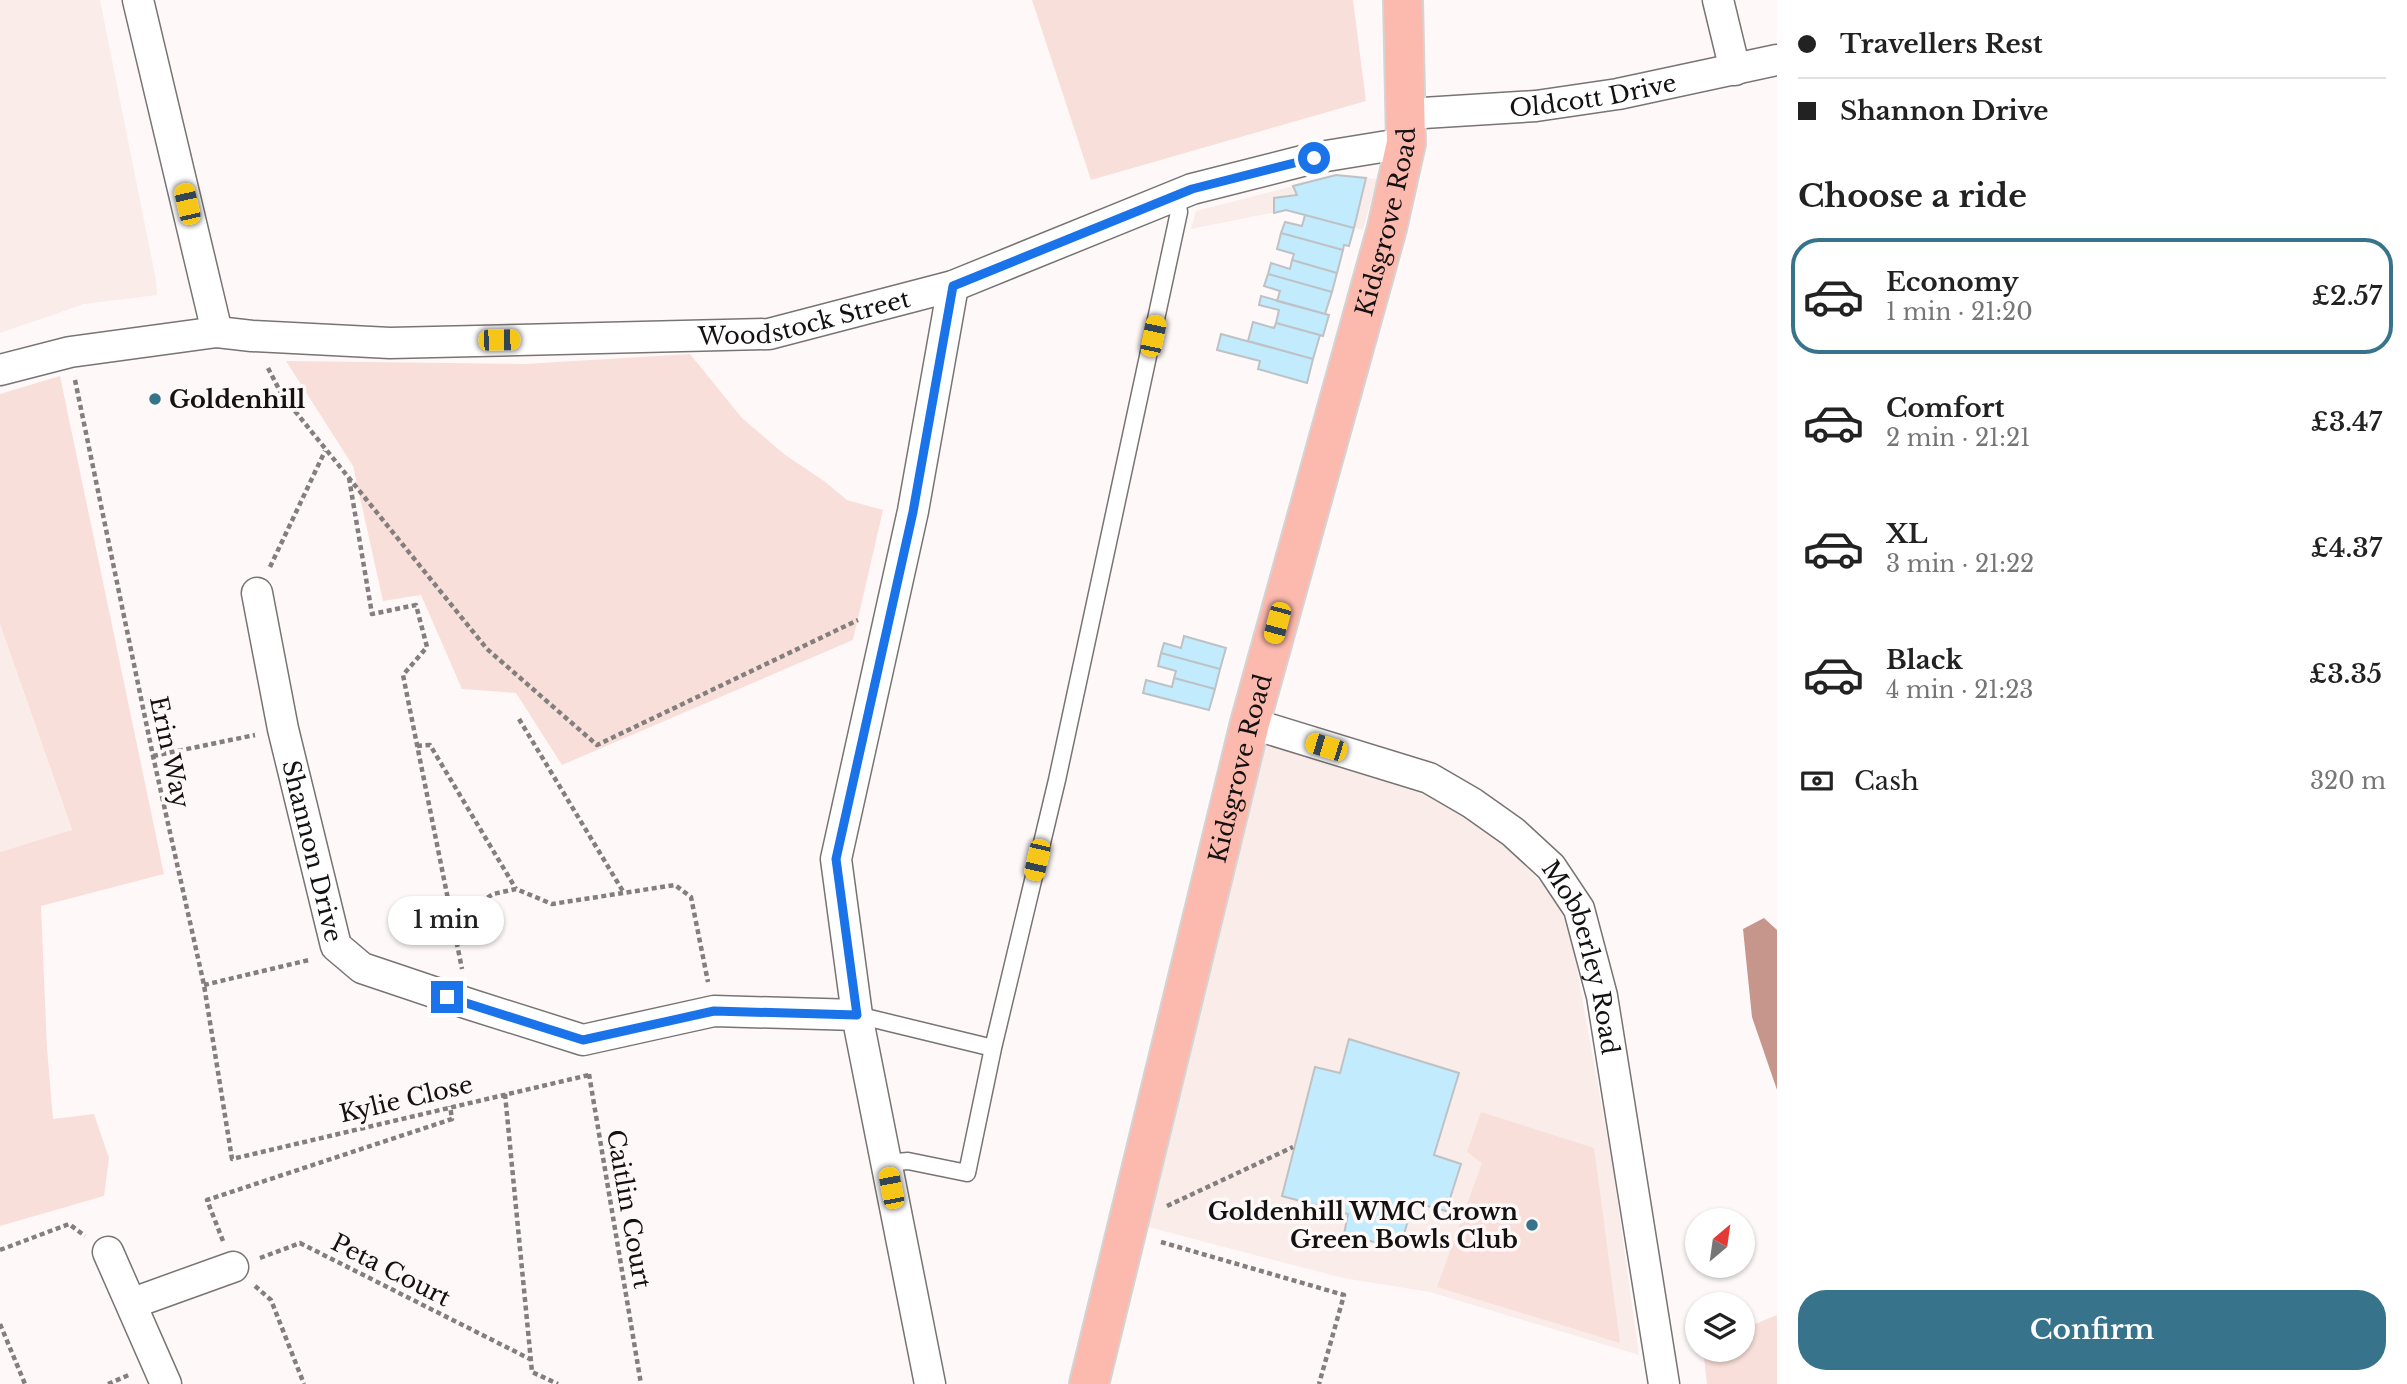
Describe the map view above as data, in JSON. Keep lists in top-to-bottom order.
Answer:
{
  "streets": {
    "main road": ["Kidsgrove Road"],
    "street": [
      "Oldcott Drive",
      "Woodstock Street",
      "Shannon Drive",
      "Mobberley Road"
    ],
    "path": [
      "Erin Way",
      "Kylie Close",
      "Caitlin Court",
      "Peta Court"
    ]
  },
  "crossings": [
    ["Oldcott Drive", "Kidsgrove Road"],
    ["Oldcott Drive", "Woodstock Street"],
    ["Kidsgrove Road", "Woodstock Street"],
    ["Kidsgrove Road", "Mobberley Road"],
    ["Woodstock Street", "Erin Way"],
    ["Erin Way", "Kylie Close"],
    ["Shannon Drive", "Caitlin Court"],
    ["Kylie Close", "Caitlin Court"]
  ],
  "places": ["Goldenhill", "Goldenhill WMC Crown Green Bowls Club"],
  "north": "top right",
  "page": {
    "banner": ["Travellers Rest", "Shannon Drive"],
    "heading": "Choose a ride",
    "list": [
      {
        "name": "Economy",
        "note": "1 min · 21:20",
        "value": "£2.57"
      },
      {
        "name": "Comfort",
        "note": "2 min · 21:21",
        "value": "£3.47"
      },
      {
        "name": "XL",
        "note": "3 min · 21:22",
        "value": "£4.37"
      },
      {
        "name": "Black",
        "note": "4 min · 21:23",
        "value": "£3.35"
      }
    ],
    "pay": ["Cash", "320 m"],
    "bubble": "1 min",
    "buttons": "Confirm"
  }
}
